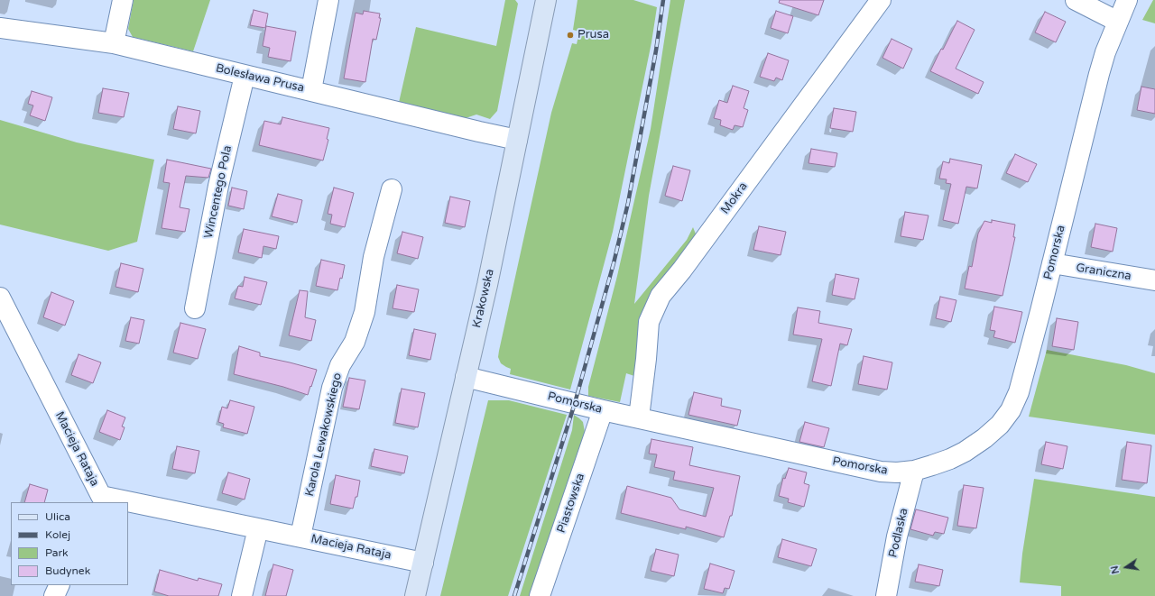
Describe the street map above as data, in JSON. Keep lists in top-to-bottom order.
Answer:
{
  "streets": {
    "main road": ["Krakowska"],
    "street": [
      "Bolesława Prusa",
      "Wincentego Pola",
      "Mokra",
      "Pomorska",
      "Graniczna",
      "Karola Lewakowskiego",
      "Macieja Rataja",
      "Piastowska",
      "Podlaska"
    ]
  },
  "crossings": [
    ["Bolesława Prusa", "Wincentego Pola"],
    ["Bolesława Prusa", "Krakowska"],
    ["Mokra", "Pomorska"],
    ["Pomorska", "Graniczna"],
    ["Pomorska", "Krakowska"],
    ["Pomorska", "Piastowska"],
    ["Pomorska", "Podlaska"],
    ["Krakowska", "Macieja Rataja"],
    ["Karola Lewakowskiego", "Macieja Rataja"]
  ],
  "places": ["Prusa"],
  "legend": [
    "Ulica",
    "Kolej",
    "Park",
    "Budynek"
  ],
  "north": "left"
}
